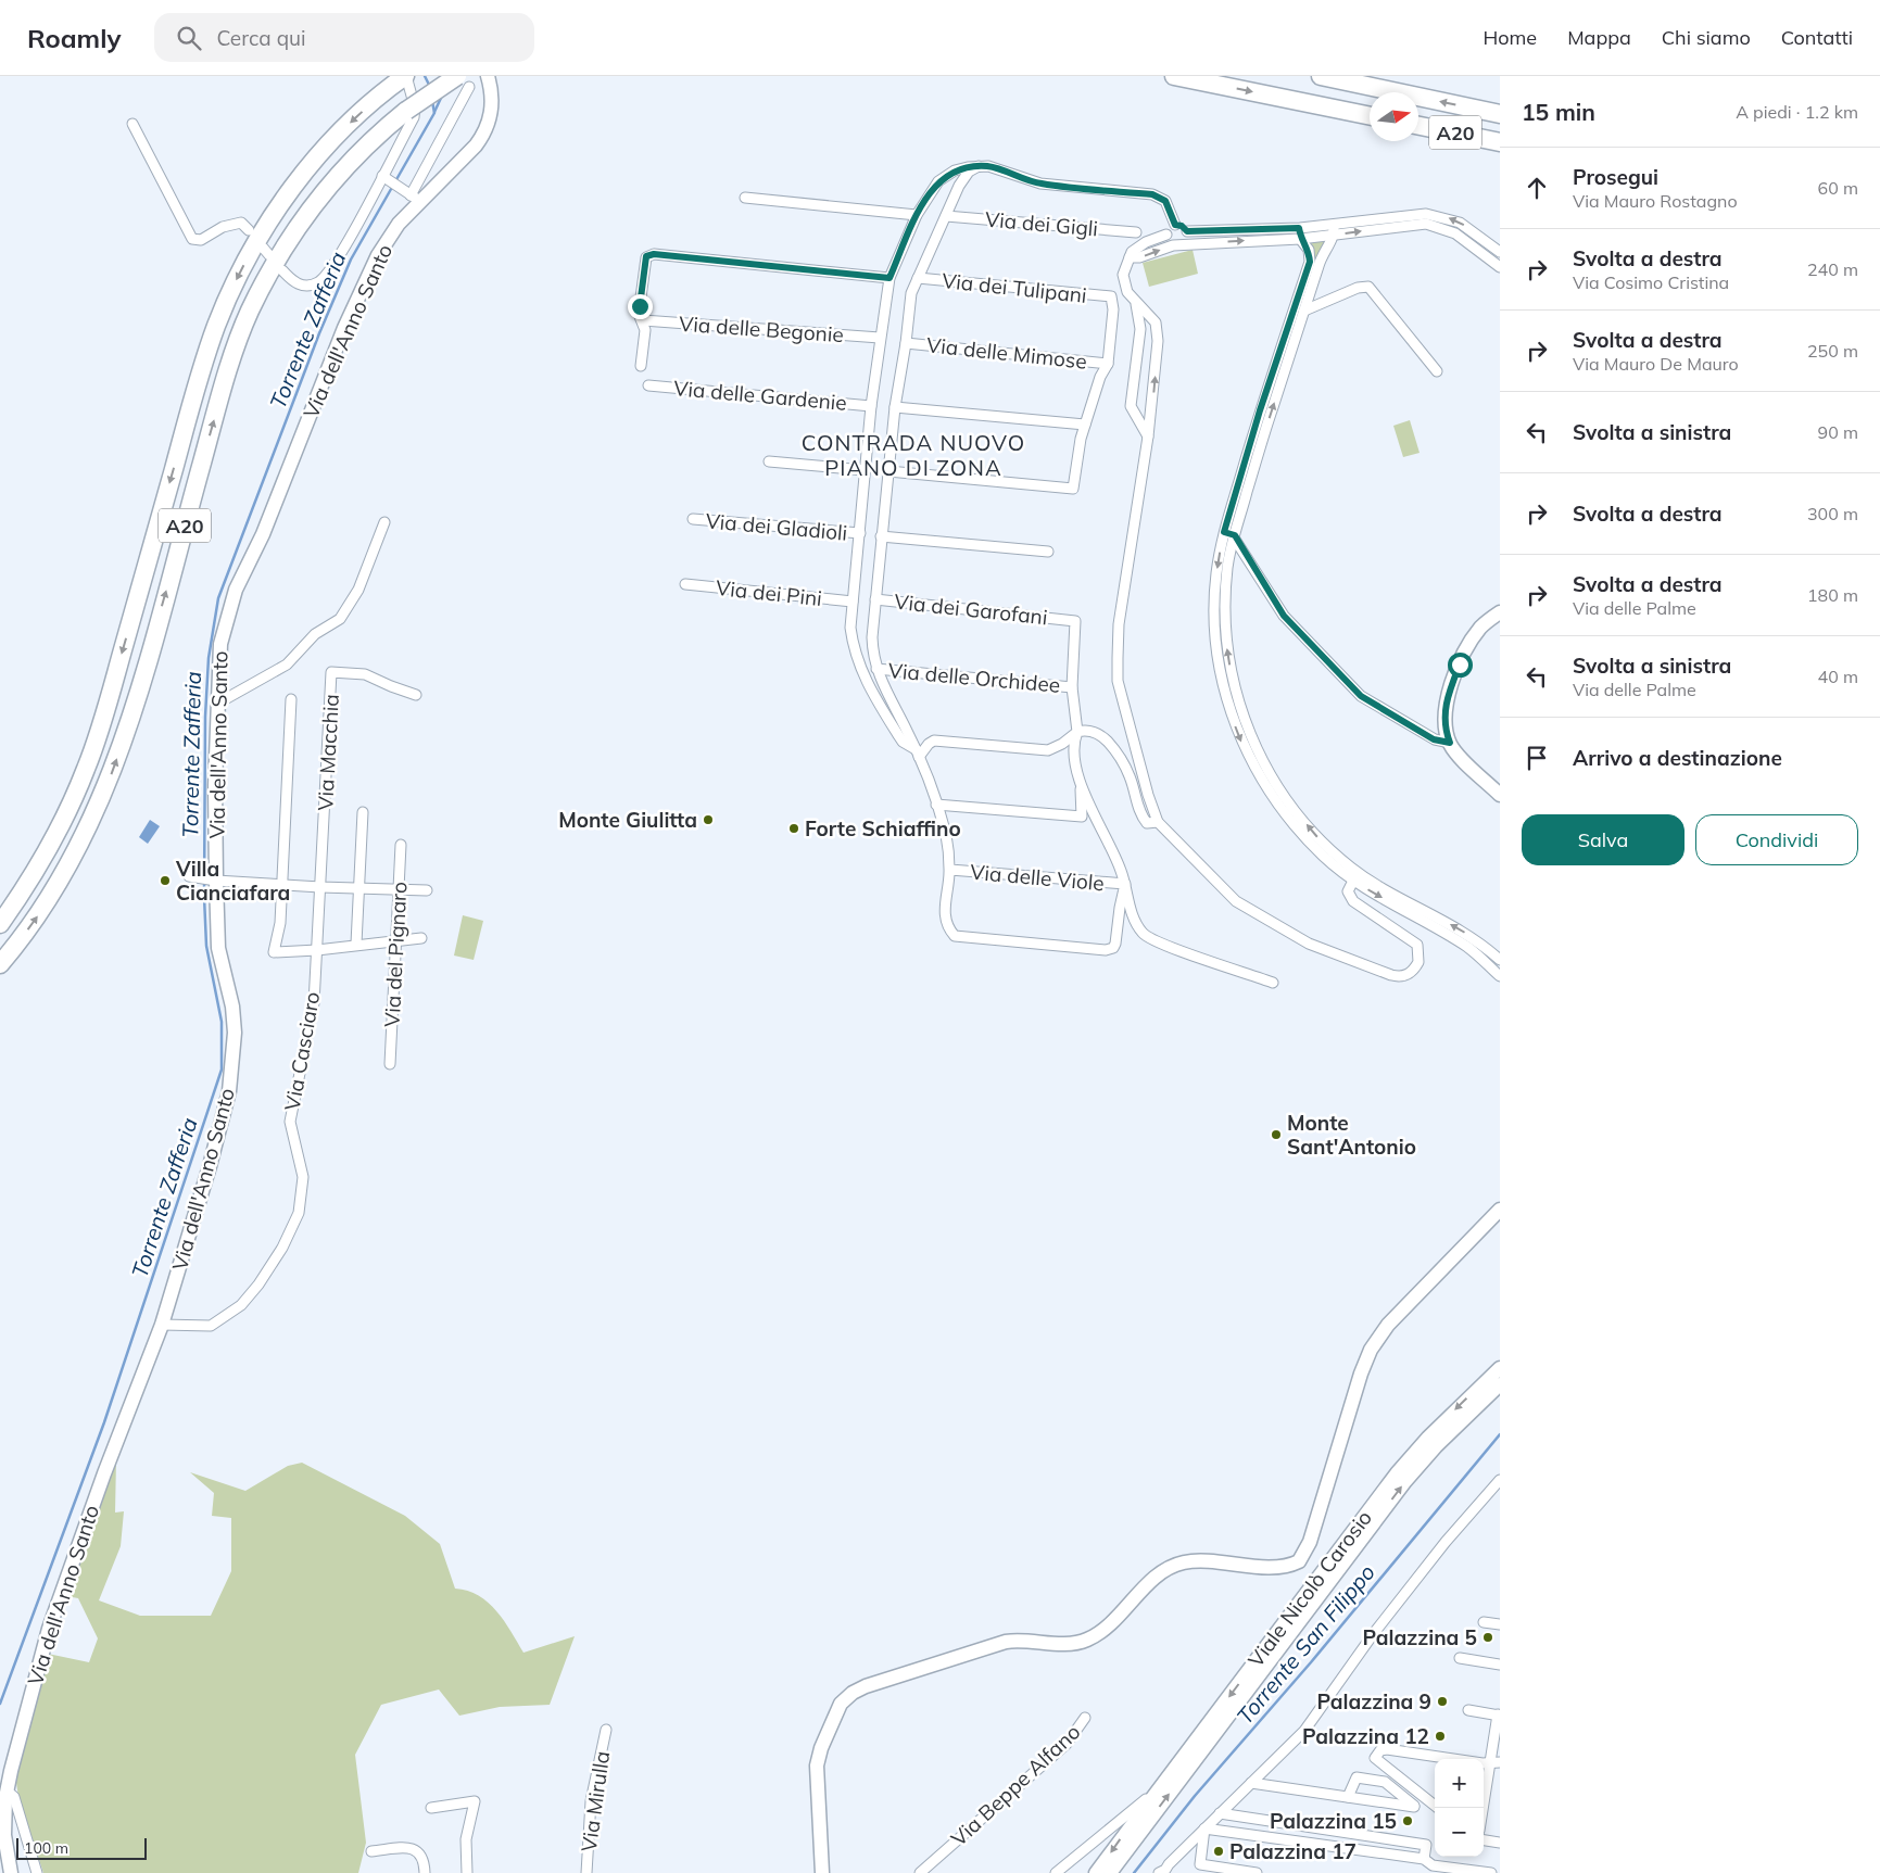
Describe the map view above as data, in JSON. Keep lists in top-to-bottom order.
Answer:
{
  "streets": {
    "highway": ["A20"],
    "street": [
      "Via dei Gigli",
      "Via dei Tulipani",
      "Via delle Begonie",
      "Via dell'Anno Santo",
      "Via delle Mimose",
      "Via delle Gardenie",
      "Via dei Gladioli",
      "Via dei Pini",
      "Via dei Garofani",
      "Via delle Orchidee",
      "Via Macchia",
      "Via delle Viole",
      "Via del Pignaro",
      "Via Casciaro",
      "Viale Nicolò Carosio",
      "Via Beppe Alfano",
      "Via Mirulla"
    ]
  },
  "crossings": [
    ["Via dei Tulipani", "Via delle Mimose"],
    ["Via dell'Anno Santo", "Via Casciaro"],
    ["Via dei Garofani", "Via delle Orchidee"],
    ["Via Macchia", "Via Casciaro"]
  ],
  "districts": ["CONTRADA NUOVO PIANO DI ZONA"],
  "water": ["Torrente Zafferia", "Torrente San Filippo"],
  "places": [
    "Monte Giulitta",
    "Forte Schiaffino",
    "Villa Cianciafara",
    "Monte Sant'Antonio",
    "Palazzina 5",
    "Palazzina 9",
    "Palazzina 12",
    "Palazzina 15",
    "Palazzina 17"
  ],
  "scale_bar": "100 m",
  "north": "right",
  "page": {
    "header": "Roamly",
    "search": "Cerca qui",
    "nav": [
      "Home",
      "Mappa",
      "Chi siamo",
      "Contatti"
    ],
    "heading": ["15 min", "A piedi · 1.2 km"],
    "list": [
      ["Prosegui", "Via Mauro Rostagno", "60 m"],
      ["Svolta a destra", "Via Cosimo Cristina", "240 m"],
      ["Svolta a destra", "Via Mauro De Mauro", "250 m"],
      ["Svolta a sinistra", "90 m"],
      ["Svolta a destra", "300 m"],
      ["Svolta a destra", "Via delle Palme", "180 m"],
      ["Svolta a sinistra", "Via delle Palme", "40 m"],
      "Arrivo a destinazione"
    ],
    "buttons": ["Salva", "Condividi"],
    "map_buttons": ["+", "−"],
    "scale": "100 m"
  }
}
